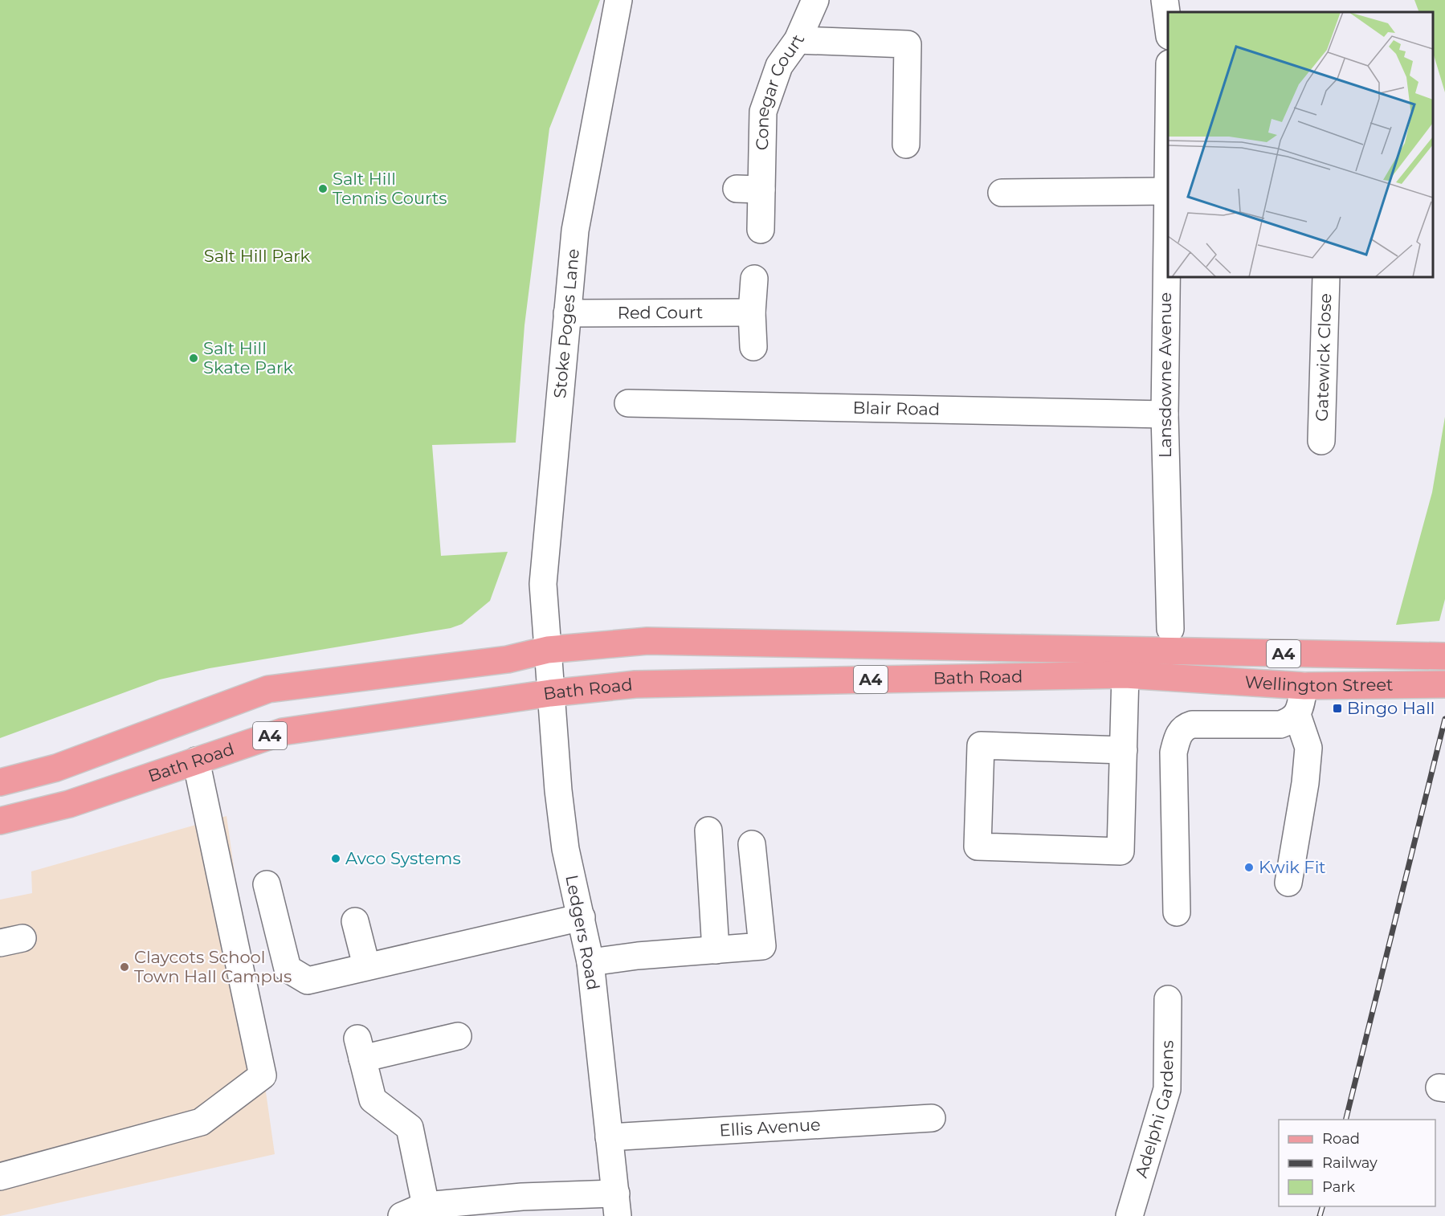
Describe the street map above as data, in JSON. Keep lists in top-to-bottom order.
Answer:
{
  "streets": {
    "main road": ["A4", "Bath Road", "Wellington Street"],
    "street": [
      "Conegar Court",
      "Red Court",
      "Stoke Poges Lane",
      "Gatewick Close",
      "Lansdowne Avenue",
      "Blair Road",
      "Ledgers Road",
      "Adelphi Gardens",
      "Ellis Avenue"
    ]
  },
  "crossings": [
    ["Red Court", "Stoke Poges Lane"],
    ["Stoke Poges Lane", "Bath Road"],
    ["Stoke Poges Lane", "Ledgers Road"],
    ["Lansdowne Avenue", "Blair Road"],
    ["Lansdowne Avenue", "Bath Road"],
    ["Lansdowne Avenue", "Wellington Street"],
    ["Bath Road", "Wellington Street"],
    ["Bath Road", "Ledgers Road"],
    ["Ledgers Road", "Ellis Avenue"]
  ],
  "parks": ["Salt Hill Park"],
  "places": {
    "other": [
      "Salt Hill Tennis Courts",
      "Salt Hill Skate Park",
      "Avco Systems",
      "Kwik Fit",
      "Claycots School Town Hall Campus"
    ],
    "transit": ["Bingo Hall"]
  },
  "legend": ["Road", "Railway", "Park"]
}
